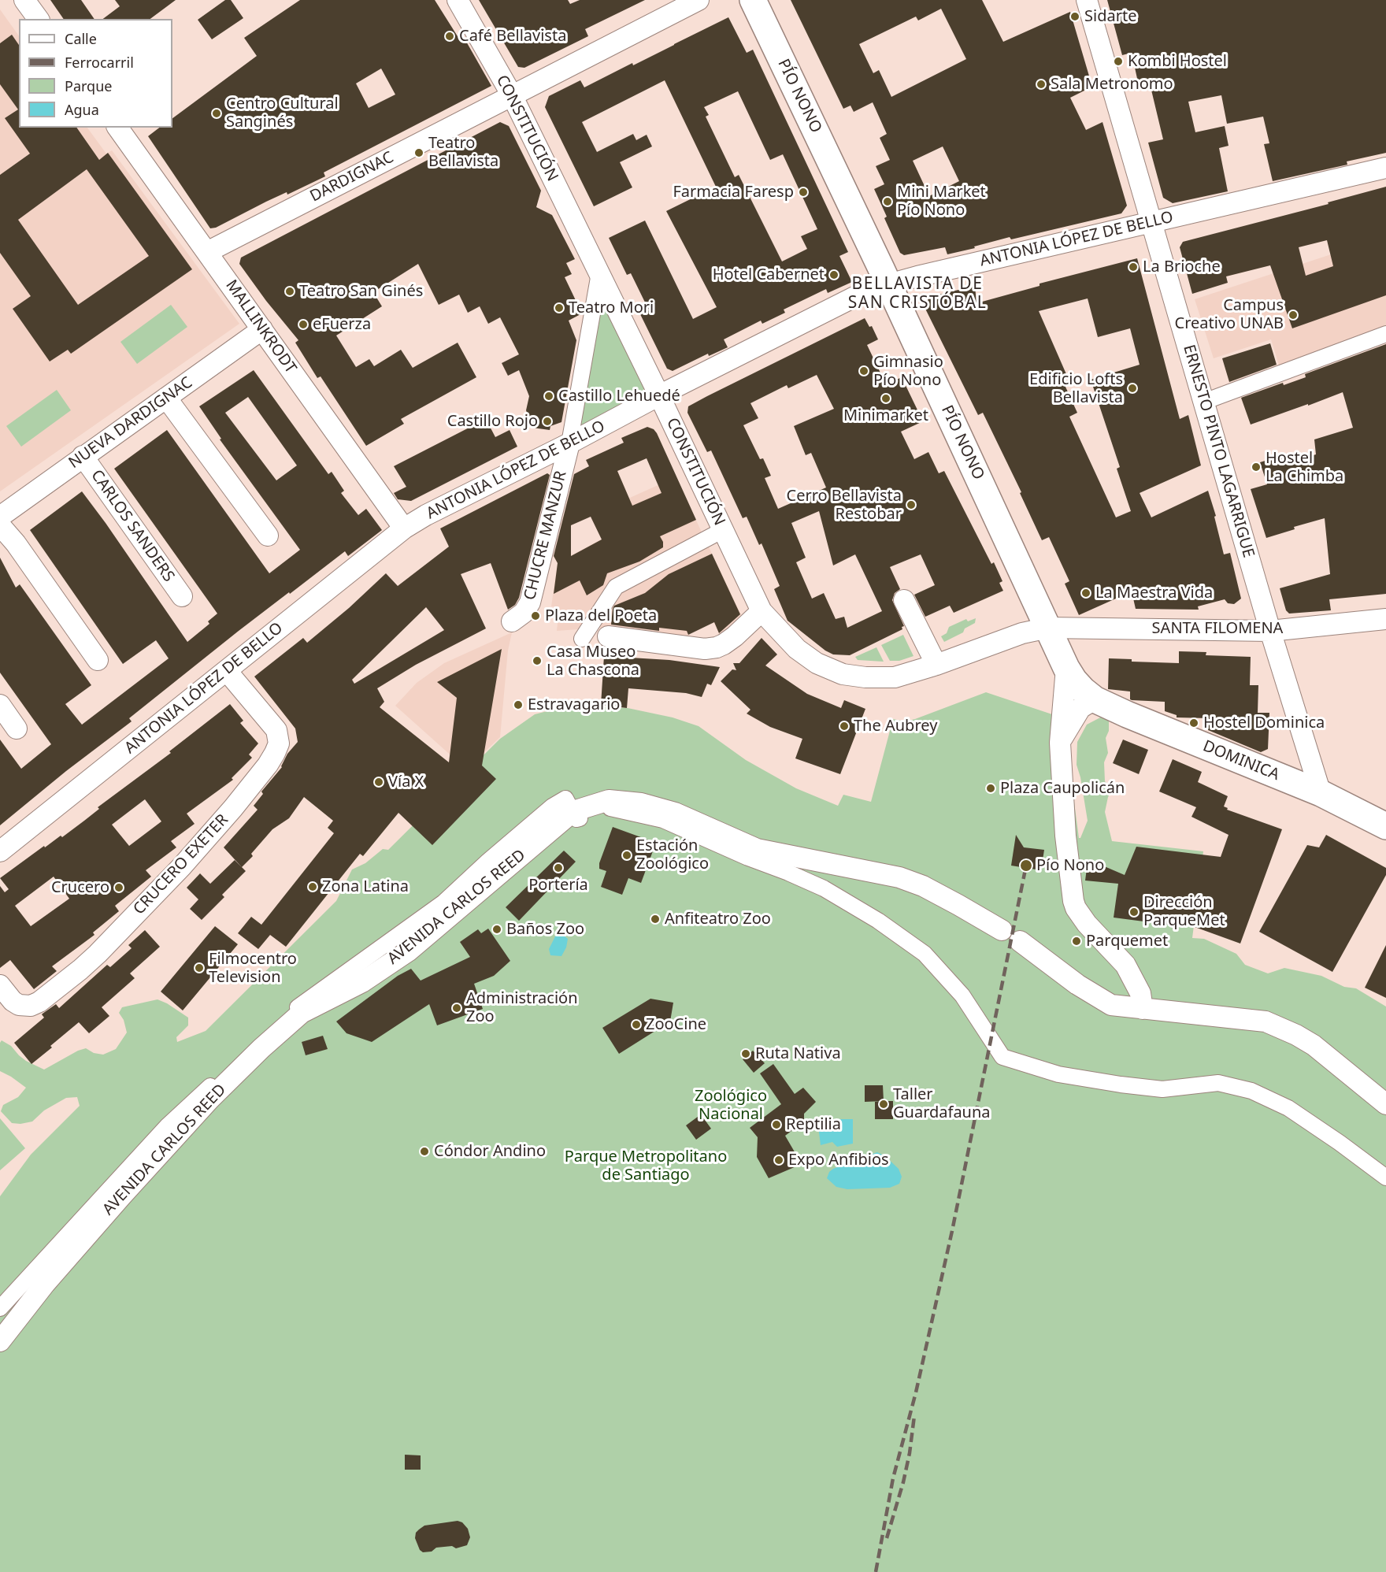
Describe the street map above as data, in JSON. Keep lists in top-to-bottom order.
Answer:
{
  "streets": {
    "main road": ["PÍO NONO", "DOMINICA"],
    "street": [
      "CONSTITUCIÓN",
      "DARDIGNAC",
      "ANTONIA LÓPEZ DE BELLO",
      "MALLINKRODT",
      "NUEVA DARDIGNAC",
      "ERNESTO PINTO LAGARRIGUE",
      "CARLOS SANDERS",
      "CHUCRE MANZUR",
      "SANTA FILOMENA",
      "CRUCERO EXETER",
      "AVENIDA CARLOS REED"
    ]
  },
  "crossings": [
    ["PÍO NONO", "CONSTITUCIÓN"],
    ["PÍO NONO", "ANTONIA LÓPEZ DE BELLO"],
    ["PÍO NONO", "SANTA FILOMENA"],
    ["PÍO NONO", "DOMINICA"],
    ["CONSTITUCIÓN", "DARDIGNAC"],
    ["CONSTITUCIÓN", "ANTONIA LÓPEZ DE BELLO"],
    ["CONSTITUCIÓN", "SANTA FILOMENA"],
    ["DARDIGNAC", "MALLINKRODT"],
    ["ANTONIA LÓPEZ DE BELLO", "MALLINKRODT"],
    ["ANTONIA LÓPEZ DE BELLO", "ERNESTO PINTO LAGARRIGUE"],
    ["ANTONIA LÓPEZ DE BELLO", "CHUCRE MANZUR"],
    ["ANTONIA LÓPEZ DE BELLO", "CRUCERO EXETER"],
    ["MALLINKRODT", "NUEVA DARDIGNAC"],
    ["NUEVA DARDIGNAC", "CARLOS SANDERS"],
    ["ERNESTO PINTO LAGARRIGUE", "SANTA FILOMENA"],
    ["ERNESTO PINTO LAGARRIGUE", "DOMINICA"]
  ],
  "districts": ["BELLAVISTA DE SAN CRISTÓBAL"],
  "parks": ["Zoológico Nacional", "Parque Metropolitano de Santiago"],
  "places": [
    "Sidarte",
    "Café Bellavista",
    "Kombi Hostel",
    "Sala Metronomo",
    "Centro Cultural Sanginés",
    "Teatro Bellavista",
    "Farmacia Faresp",
    "Mini Market Pío Nono",
    "La Brioche",
    "Hotel Cabernet",
    "Teatro San Ginés",
    "Teatro Mori",
    "Campus Creativo UNAB",
    "eFuerza",
    "Gimnasio Pío Nono",
    "Edificio Lofts Bellavista",
    "Castillo Lehuedé",
    "Minimarket",
    "Castillo Rojo",
    "Hostel La Chimba",
    "Cerro Bellavista Restobar",
    "La Maestra Vida",
    "Plaza del Poeta",
    "Casa Museo La Chascona",
    "Estravagario",
    "Hostel Dominica",
    "The Aubrey",
    "Vía X",
    "Plaza Caupolicán",
    "Estación Zoológico",
    "Pío Nono",
    "Portería",
    "Zona Latina",
    "Crucero",
    "Dirección ParqueMet",
    "Anfiteatro Zoo",
    "Baños Zoo",
    "Parquemet",
    "Filmocentro Television",
    "Administración Zoo",
    "ZooCine",
    "Ruta Nativa",
    "Taller Guardafauna",
    "Reptilia",
    "Cóndor Andino",
    "Expo Anfibios"
  ],
  "legend": [
    "Calle",
    "Ferrocarril",
    "Parque",
    "Agua"
  ]
}
